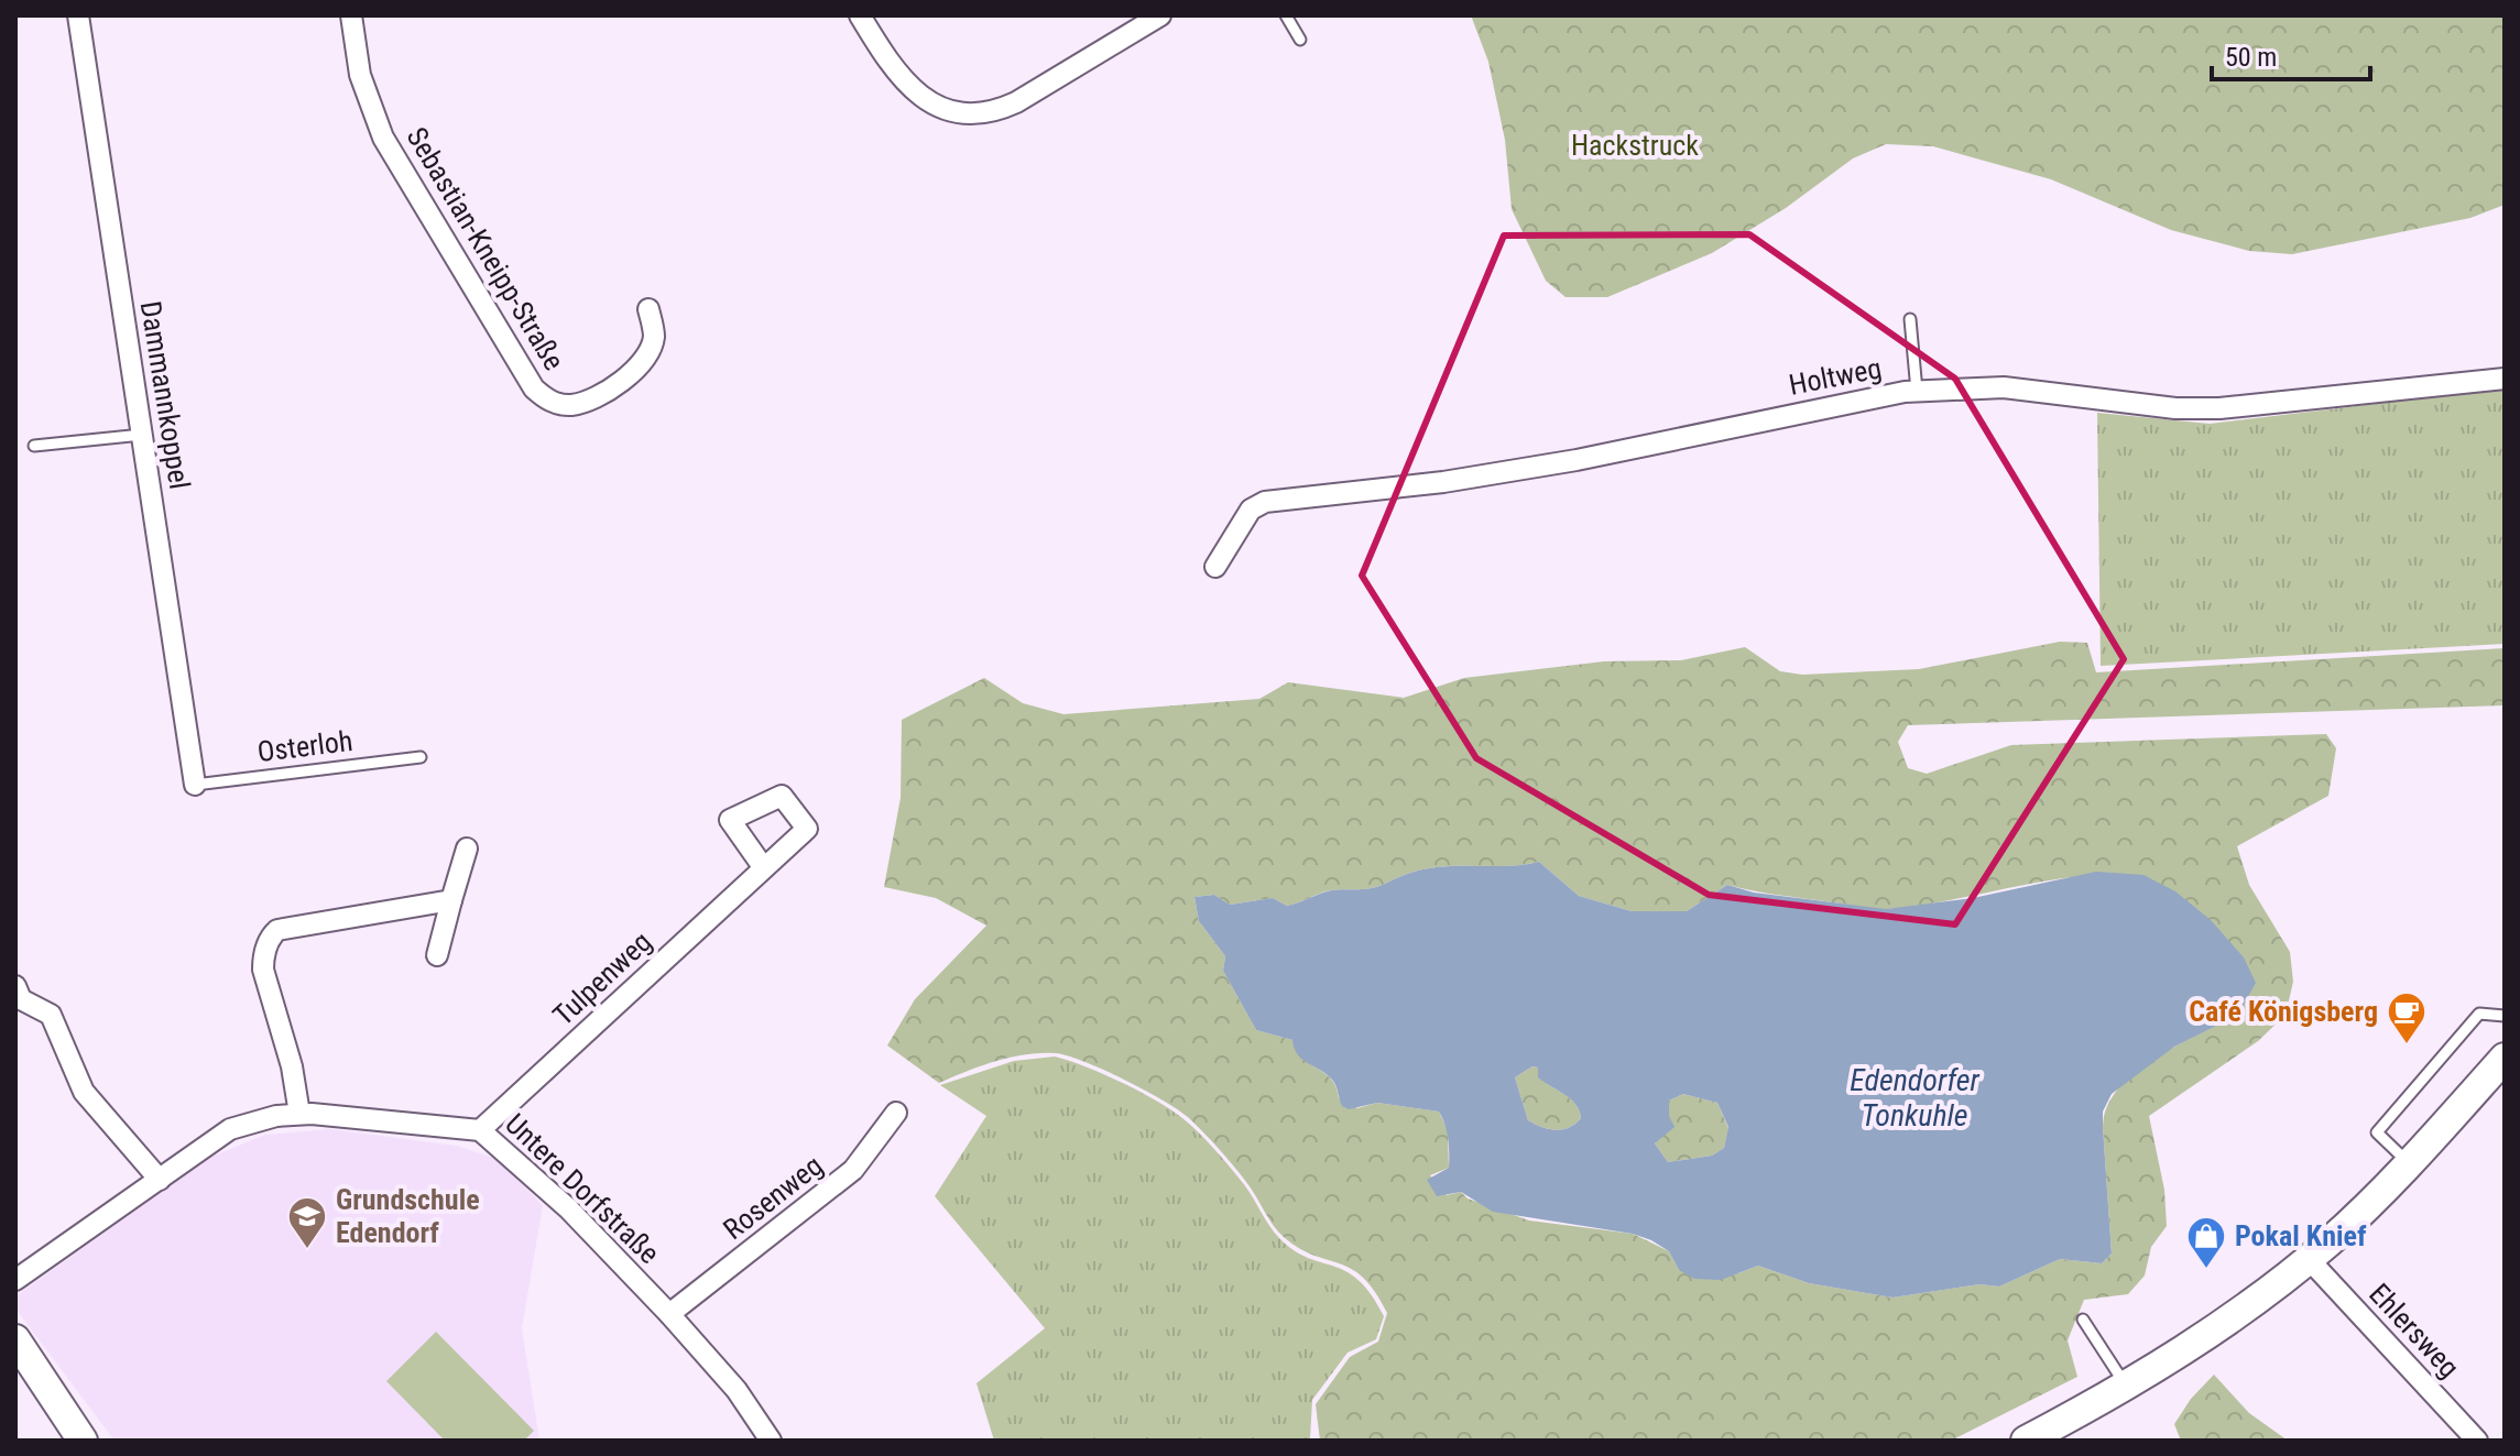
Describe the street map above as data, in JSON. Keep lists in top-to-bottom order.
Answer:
{
  "streets": {
    "street": [
      "Sebastian-Kneipp-Straße",
      "Holtweg",
      "Dammannkoppel",
      "Tulpenweg",
      "Untere Dorfstraße",
      "Rosenweg",
      "Ehlersweg"
    ],
    "lane": ["Osterloh"]
  },
  "crossings": [
    ["Dammannkoppel", "Osterloh"],
    ["Tulpenweg", "Untere Dorfstraße"],
    ["Untere Dorfstraße", "Rosenweg"]
  ],
  "water": ["Edendorfer Tonkuhle"],
  "parks": ["Hackstruck"],
  "places": {
    "cafe": ["Café Königsberg"],
    "school or university": ["Grundschule Edendorf"],
    "shop": ["Pokal Knief"]
  },
  "scale_bar": "50 m"
}
